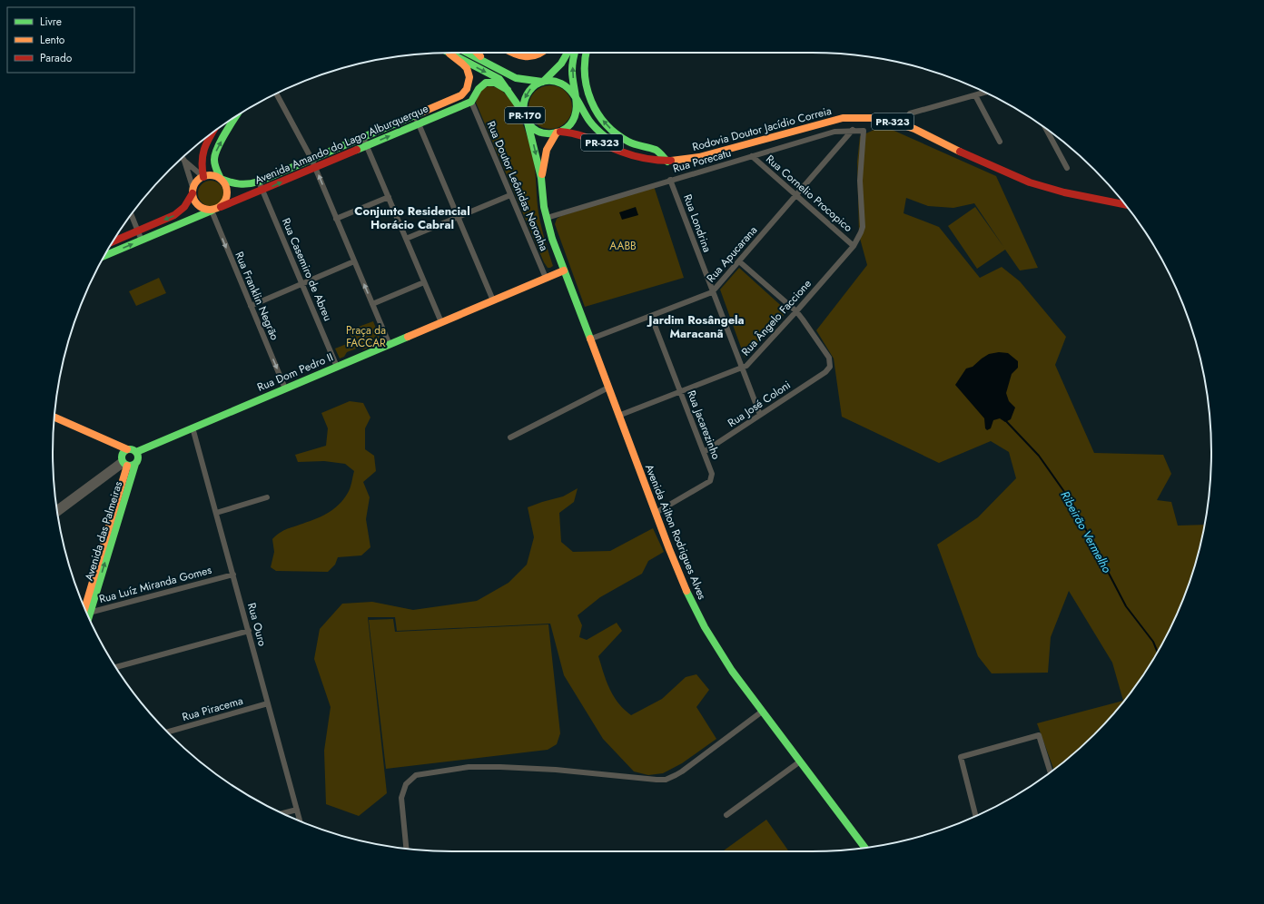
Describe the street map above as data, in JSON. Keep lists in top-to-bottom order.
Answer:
{
  "streets": {
    "main road": [
      "PR-170",
      "PR-323",
      "Rodovia Doutor Jacídio Correia",
      "Avenida Amando do Lago Alburquerque",
      "Rua Dom Pedro II",
      "Avenida das Palmeiras",
      "Avenida Ailton Rodrigues Alves"
    ],
    "street": [
      "Rua Porecatu",
      "Rua Doutor Leônidas Noronha",
      "Rua Cornelio Procopico",
      "Rua Londrina",
      "Rua Apucarana",
      "Rua Casemiro de Abreu",
      "Rua Franklin Negrão",
      "Rua Ângelo Faccione",
      "Rua José Coloni",
      "Rua Jacarezinho",
      "Rua Luíz Miranda Gomes",
      "Rua Ouro",
      "Rua Piracema"
    ]
  },
  "crossings": [
    ["PR-170", "Rodovia Doutor Jacídio Correia"],
    ["Avenida Amando do Lago Alburquerque", "Rua Doutor Leônidas Noronha"],
    ["Avenida Amando do Lago Alburquerque", "Rua Casemiro de Abreu"],
    ["Avenida Amando do Lago Alburquerque", "Rua Franklin Negrão"],
    ["Rua Porecatu", "Rua Cornelio Procopico"],
    ["Rua Porecatu", "Rua Londrina"],
    ["Rua Porecatu", "Rua Apucarana"],
    ["Rua Porecatu", "Rua Ângelo Faccione"],
    ["Rua Porecatu", "Avenida Ailton Rodrigues Alves"],
    ["Rua Doutor Leônidas Noronha", "Rua Dom Pedro II"],
    ["Rua Cornelio Procopico", "Rua Apucarana"],
    ["Rua Cornelio Procopico", "Rua Ângelo Faccione"],
    ["Rua Londrina", "Rua Apucarana"],
    ["Rua Londrina", "Rua Ângelo Faccione"],
    ["Rua Londrina", "Rua José Coloni"],
    ["Rua Apucarana", "Rua Jacarezinho"],
    ["Rua Apucarana", "Avenida Ailton Rodrigues Alves"],
    ["Rua Casemiro de Abreu", "Rua Dom Pedro II"],
    ["Rua Franklin Negrão", "Rua Dom Pedro II"],
    ["Rua Ângelo Faccione", "Rua José Coloni"],
    ["Rua Ângelo Faccione", "Rua Jacarezinho"],
    ["Rua Ângelo Faccione", "Avenida Ailton Rodrigues Alves"],
    ["Rua Dom Pedro II", "Avenida Ailton Rodrigues Alves"],
    ["Rua Dom Pedro II", "Rua Ouro"],
    ["Rua José Coloni", "Rua Jacarezinho"],
    ["Rua Jacarezinho", "Avenida Ailton Rodrigues Alves"],
    ["Rua Luíz Miranda Gomes", "Rua Ouro"],
    ["Rua Ouro", "Rua Piracema"]
  ],
  "one_way": ["Rua Franklin Negrão"],
  "districts": ["Conjunto Residencial Horácio Cabral", "Jardim Rosângela Maracanã"],
  "water": ["Ribeirão Vermelho"],
  "parks": ["AABB", "Praça da FACCAR"],
  "legend": ["Livre", "Lento", "Parado"]
}
